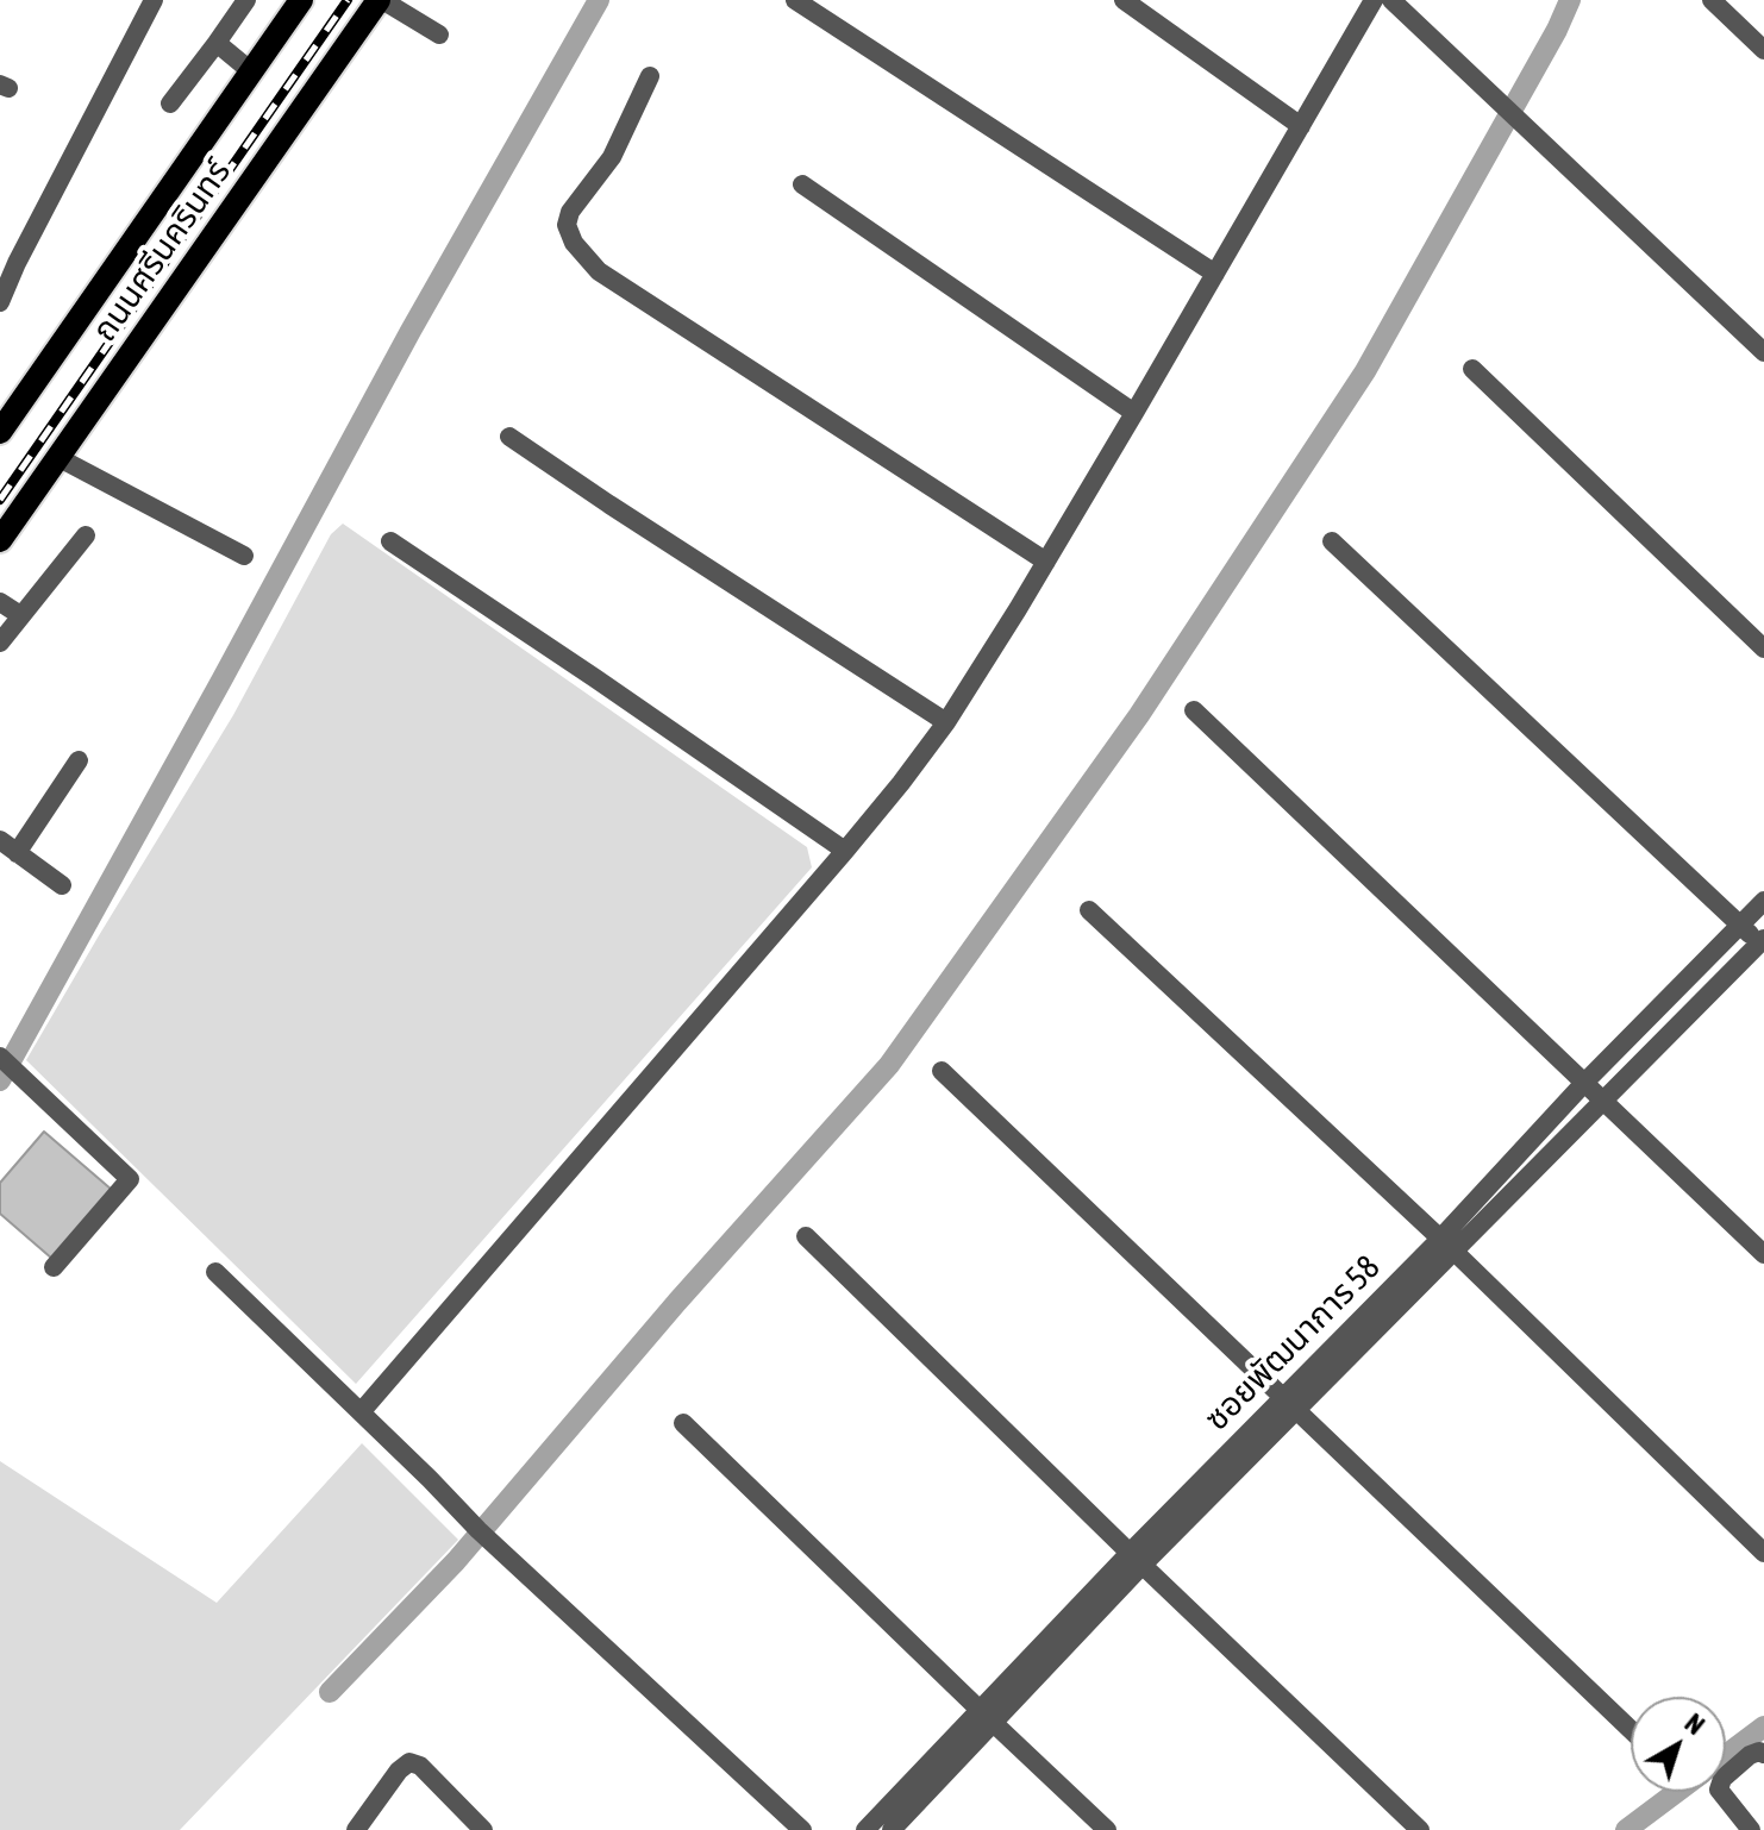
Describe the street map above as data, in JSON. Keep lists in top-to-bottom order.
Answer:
{
  "streets": {
    "main road": ["ถนนศรีนครินทร์"],
    "street": ["ซอยพัฒนาการ 58"]
  },
  "north": "top right"
}
